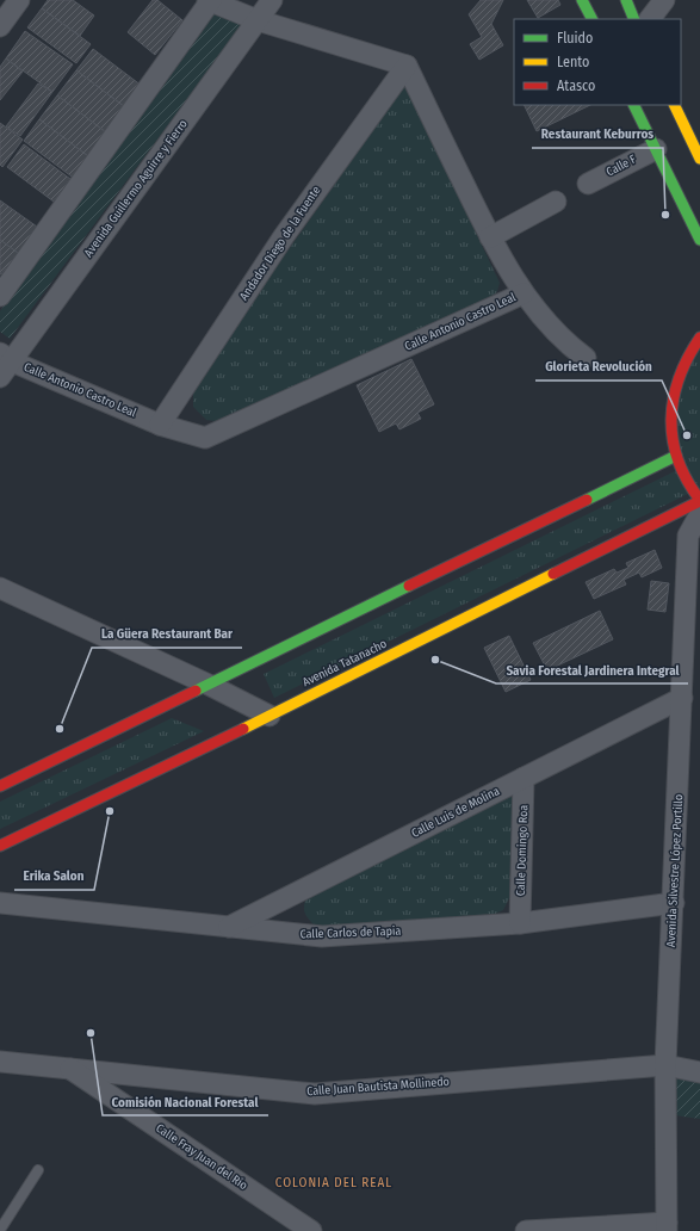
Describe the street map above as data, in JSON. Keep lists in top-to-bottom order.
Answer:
{
  "streets": {
    "street": [
      "Calle F",
      "Avenida Guillermo Aguirre y Fierro",
      "Andador Diego de la Fuente",
      "Calle Antonio Castro Leal",
      "Avenida Tatanacho",
      "Calle Luis de Molina",
      "Calle Domingo Roa",
      "Avenida Silvestre López Portillo",
      "Calle Carlos de Tapia",
      "Calle Juan Bautista Mollinedo",
      "Calle Fray Juan del Río"
    ]
  },
  "crossings": [
    ["Avenida Guillermo Aguirre y Fierro", "Calle Antonio Castro Leal"],
    ["Andador Diego de la Fuente", "Calle Antonio Castro Leal"],
    ["Calle Luis de Molina", "Calle Domingo Roa"],
    ["Calle Luis de Molina", "Avenida Silvestre López Portillo"],
    ["Calle Luis de Molina", "Calle Carlos de Tapia"],
    ["Calle Domingo Roa", "Calle Carlos de Tapia"],
    ["Avenida Silvestre López Portillo", "Calle Carlos de Tapia"],
    ["Avenida Silvestre López Portillo", "Calle Juan Bautista Mollinedo"],
    ["Calle Juan Bautista Mollinedo", "Calle Fray Juan del Río"]
  ],
  "districts": ["COLONIA DEL REAL"],
  "places": [
    "Restaurant Keburros",
    "Glorieta Revolución",
    "Savia Forestal Jardinera Integral",
    "La Güera Restaurant Bar",
    "Erika Salon",
    "Comisión Nacional Forestal"
  ],
  "legend": ["Fluido", "Lento", "Atasco"]
}
